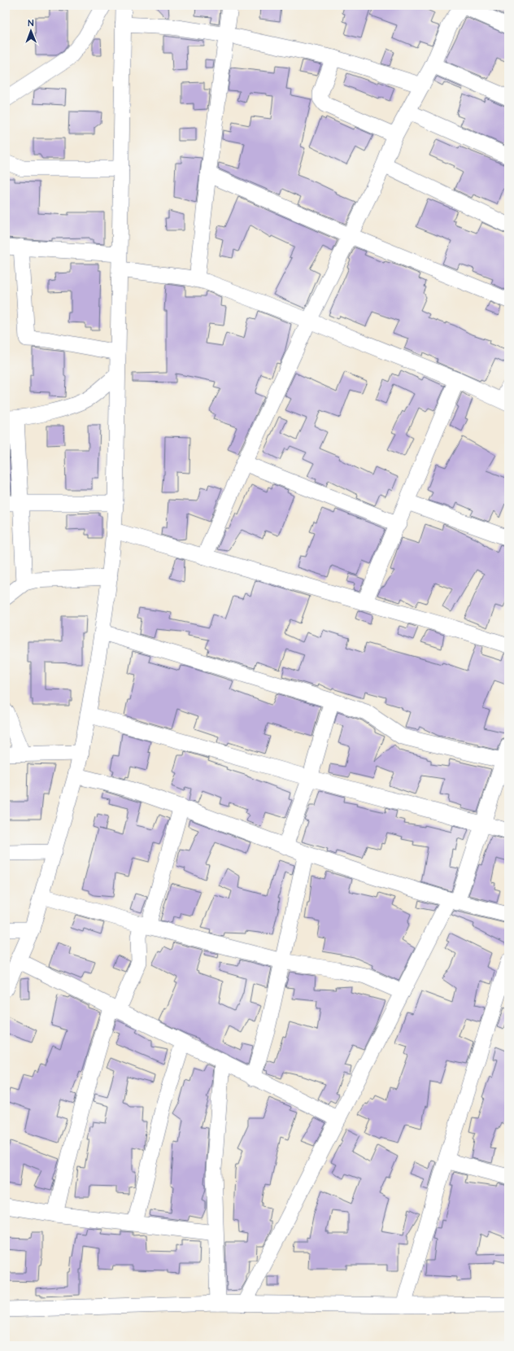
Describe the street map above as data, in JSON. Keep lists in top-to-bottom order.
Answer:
{
  "north": "top"
}
